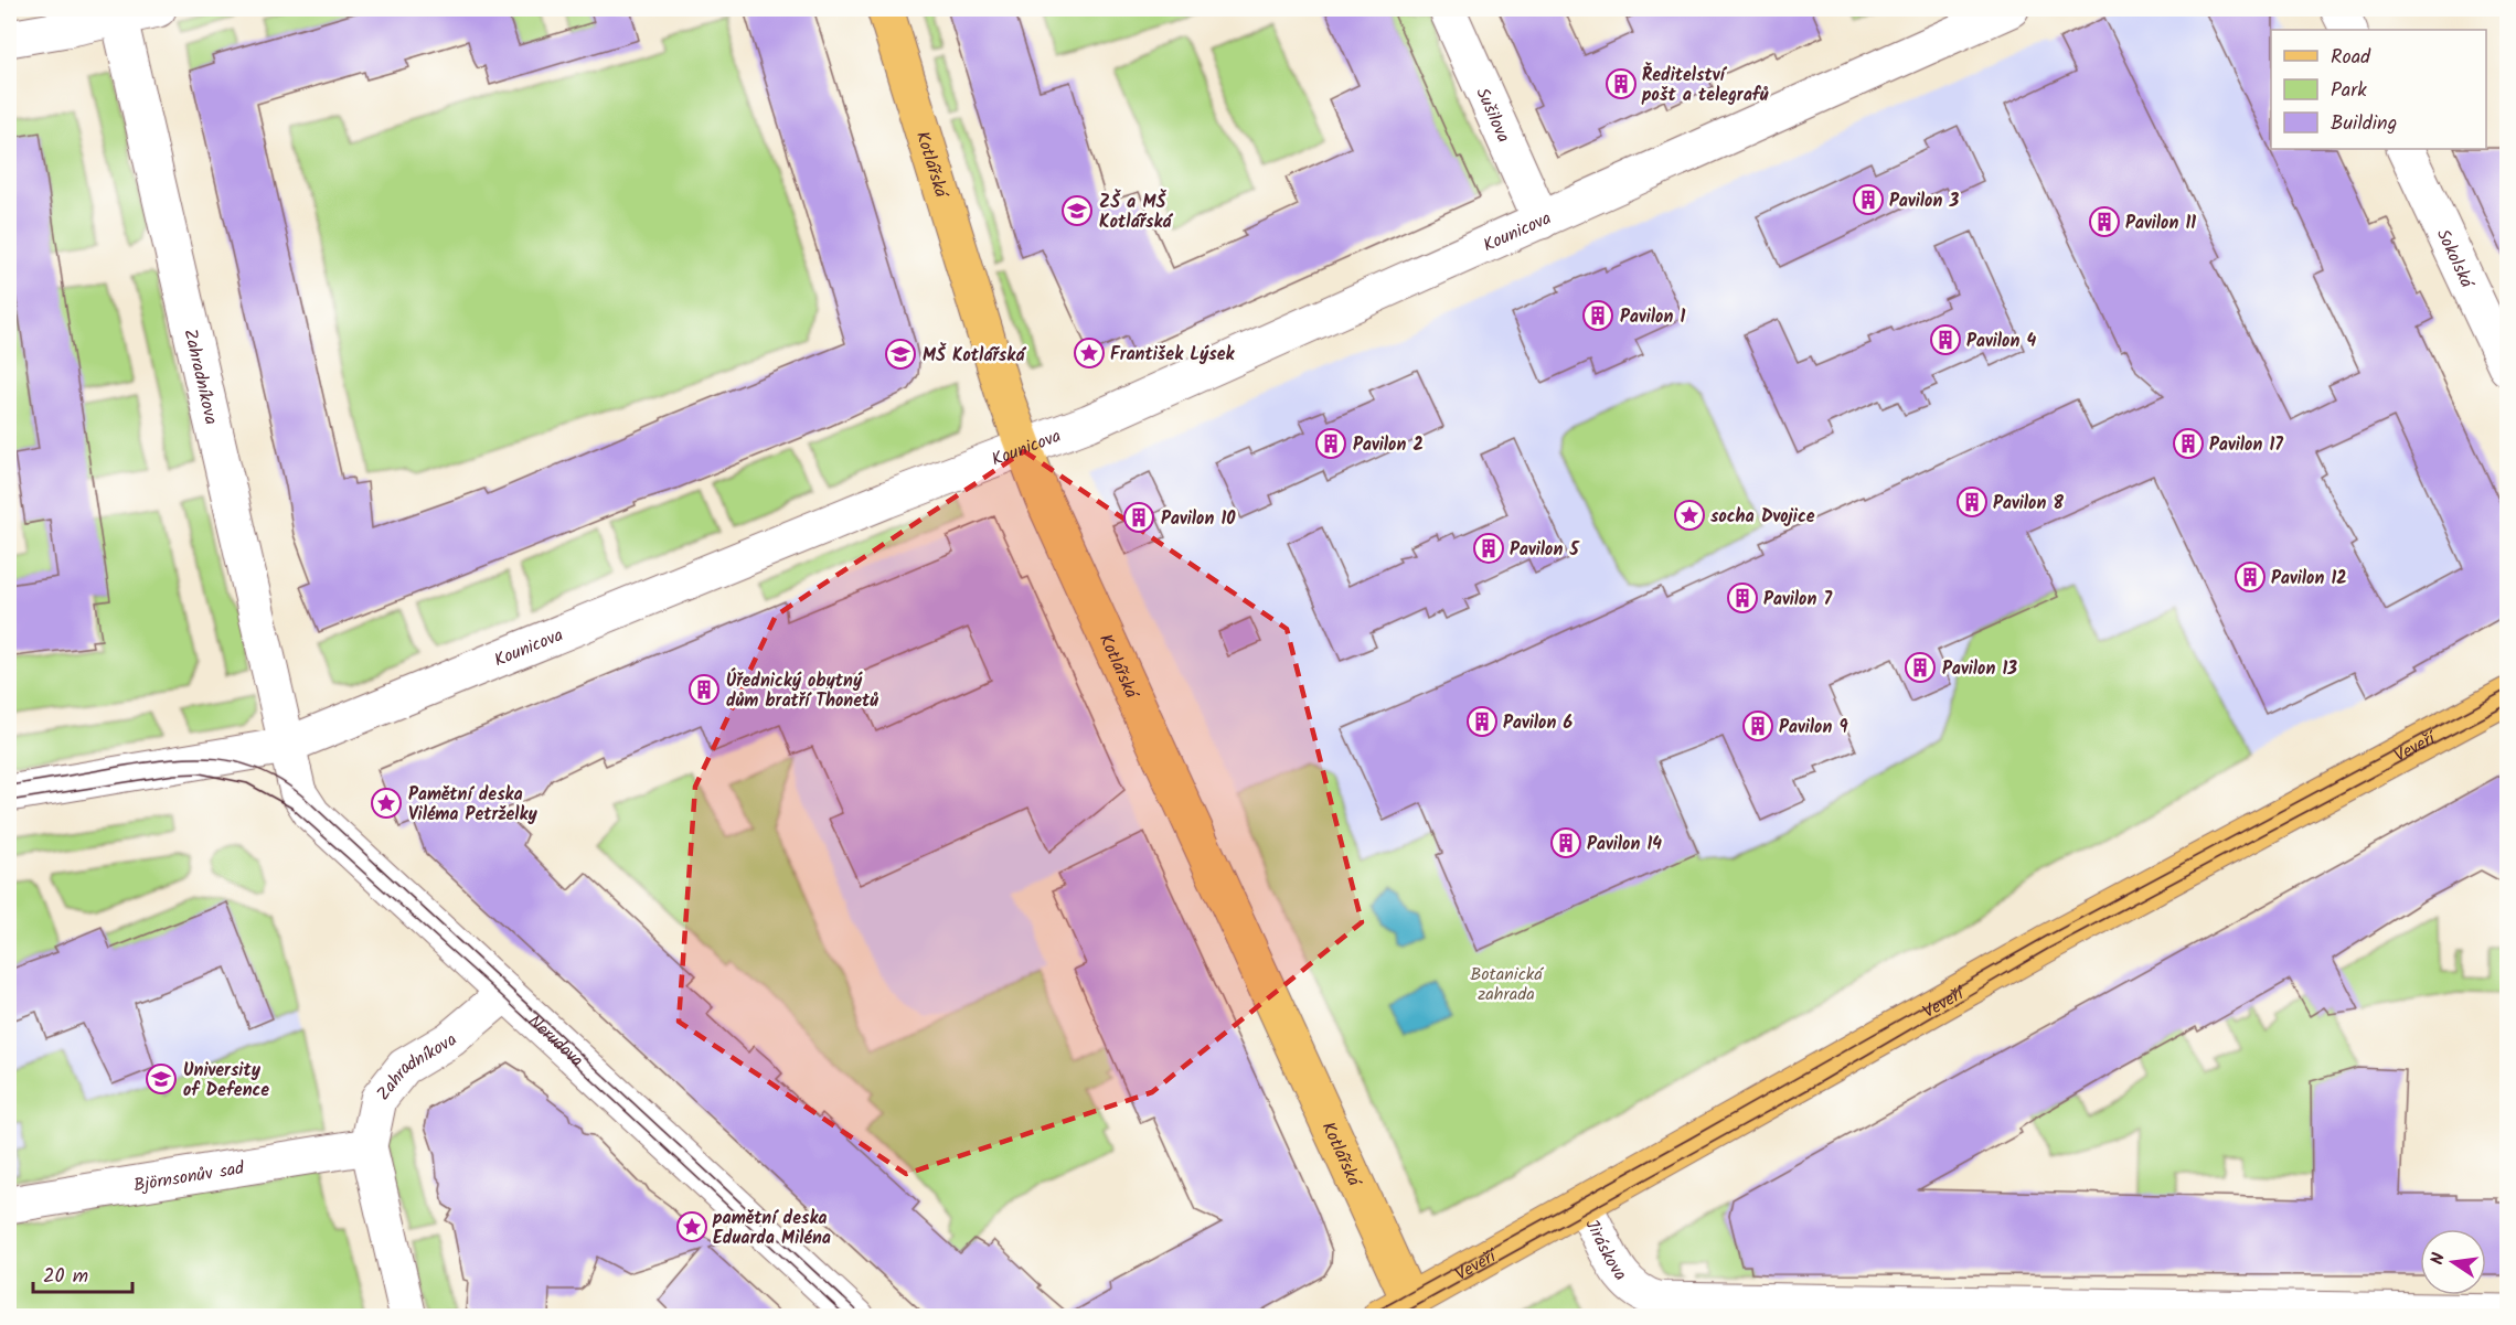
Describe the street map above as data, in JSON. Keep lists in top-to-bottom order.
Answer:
{
  "streets": {
    "main road": ["Kotlářská", "Veveří"],
    "street": [
      "Sušilova",
      "Kounicova",
      "Sokolská",
      "Zahradníkova",
      "Nerudova",
      "Björnsonův sad",
      "Jiráskova"
    ]
  },
  "crossings": [
    ["Sušilova", "Kounicova"],
    ["Kotlářská", "Kounicova"],
    ["Kotlářská", "Veveří"],
    ["Kounicova", "Zahradníkova"],
    ["Kounicova", "Nerudova"],
    ["Zahradníkova", "Nerudova"],
    ["Zahradníkova", "Björnsonův sad"],
    ["Veveří", "Jiráskova"]
  ],
  "parks": ["Botanická zahrada"],
  "places": {
    "building": [
      "Ředitelství pošt a telegrafů",
      "Pavilon 3",
      "Pavilon 11",
      "Pavilon 1",
      "Pavilon 4",
      "Pavilon 2",
      "Pavilon 17",
      "Pavilon 8",
      "Pavilon 10",
      "Pavilon 5",
      "Pavilon 12",
      "Pavilon 7",
      "Pavilon 13",
      "Úřednický obytný dům bratří Thonetů",
      "Pavilon 6",
      "Pavilon 9",
      "Pavilon 14"
    ],
    "school or university": ["ZŠ a MŠ Kotlářská", "MŠ Kotlářská", "University of Defence"],
    "place": [
      "František Lýsek",
      "socha Dvojice",
      "Pamětní deska Viléma Petrželky",
      "pamětní deska Eduarda Miléna"
    ]
  },
  "legend": ["Road", "Park", "Building"],
  "scale_bar": "20 m",
  "north": "left"
}
